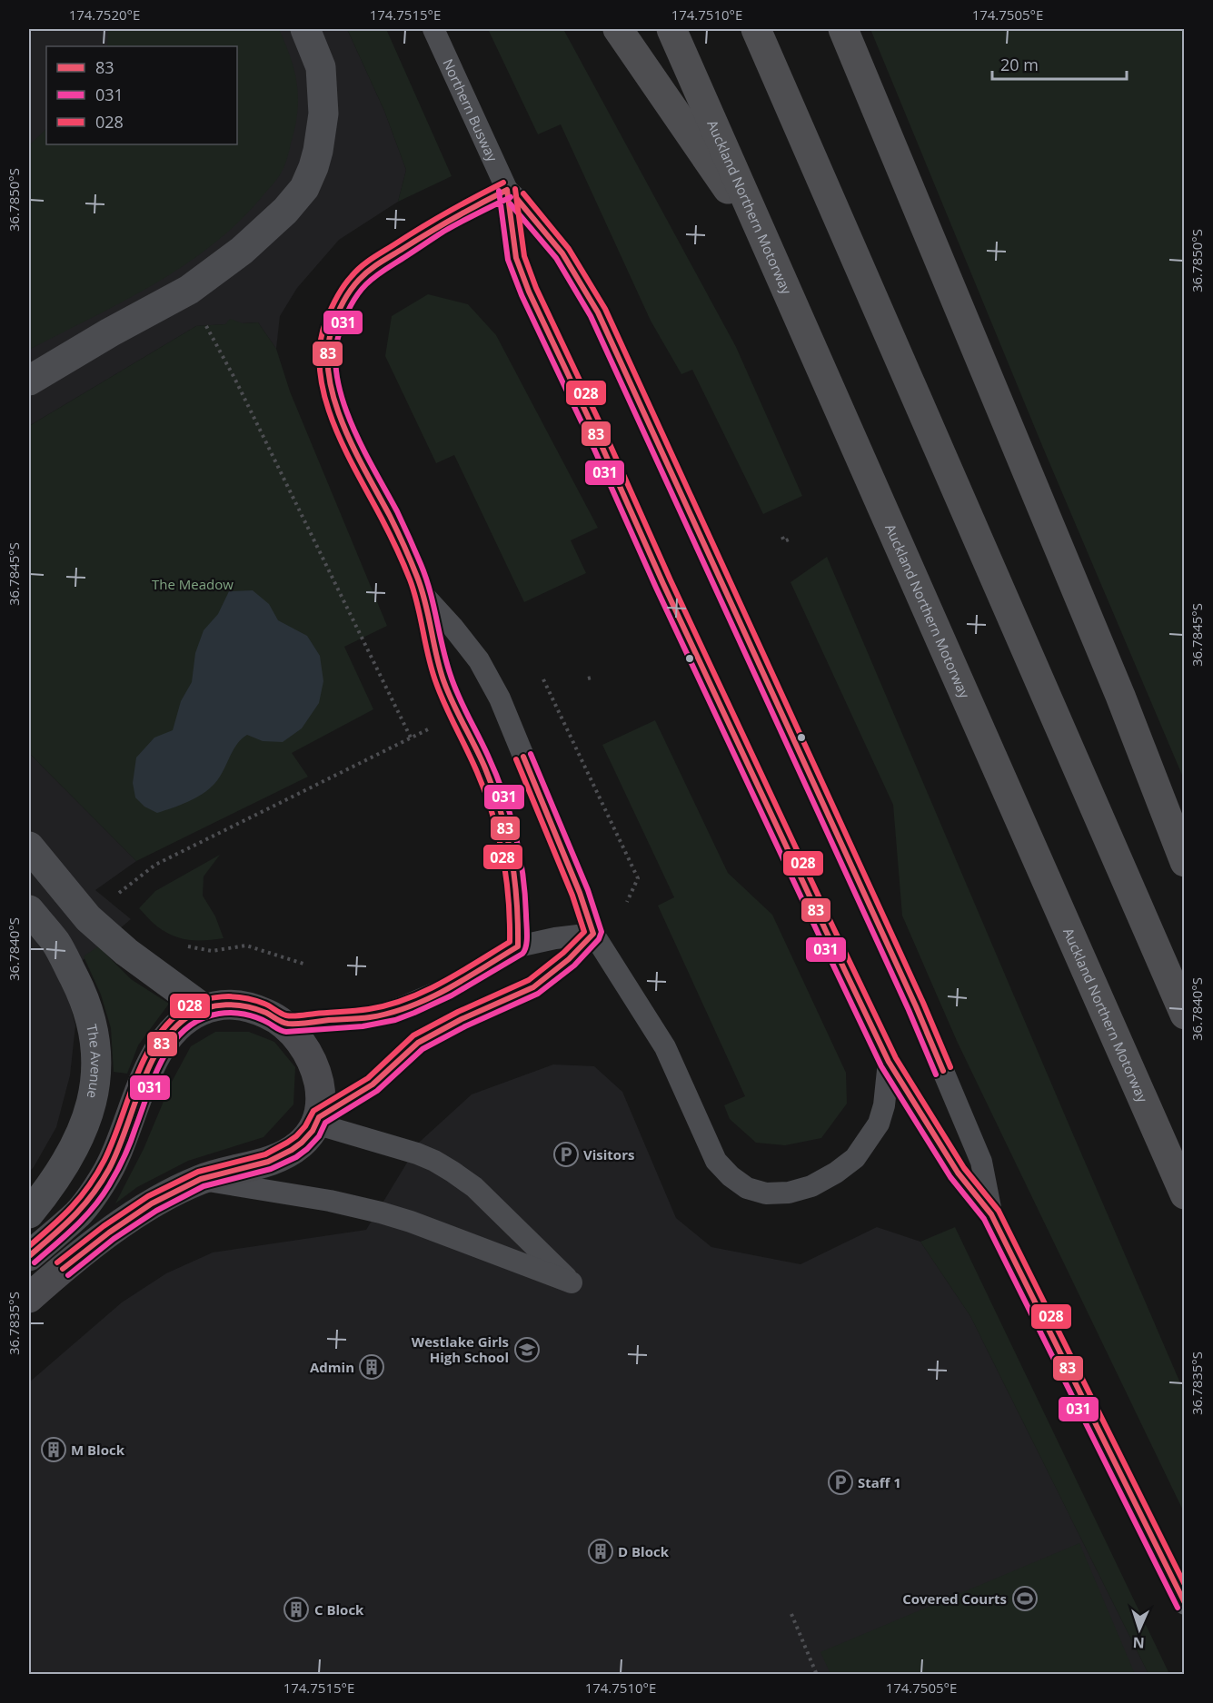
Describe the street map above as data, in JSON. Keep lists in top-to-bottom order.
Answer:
{
  "streets": {
    "highway": ["Auckland Northern Motorway"],
    "street": ["The Avenue"],
    "lane": ["Northern Busway"]
  },
  "parks": ["The Meadow"],
  "places": {
    "parking": ["Visitors", "Staff 1"],
    "school or university": ["Westlake Girls High School"],
    "building": [
      "Admin",
      "M Block",
      "D Block",
      "C Block"
    ],
    "sports": ["Covered Courts"]
  },
  "lines": ["transit line 028", "transit line 83", "transit line 031"],
  "legend": ["83", "031", "028"],
  "scale_bar": "20 m",
  "north": "bottom",
  "coordinates": [
    "174.7520°E",
    "174.7515°E",
    "174.7510°E",
    "174.7505°E",
    "36.7850°S",
    "36.7845°S",
    "36.7840°S",
    "36.7835°S"
  ]
}
